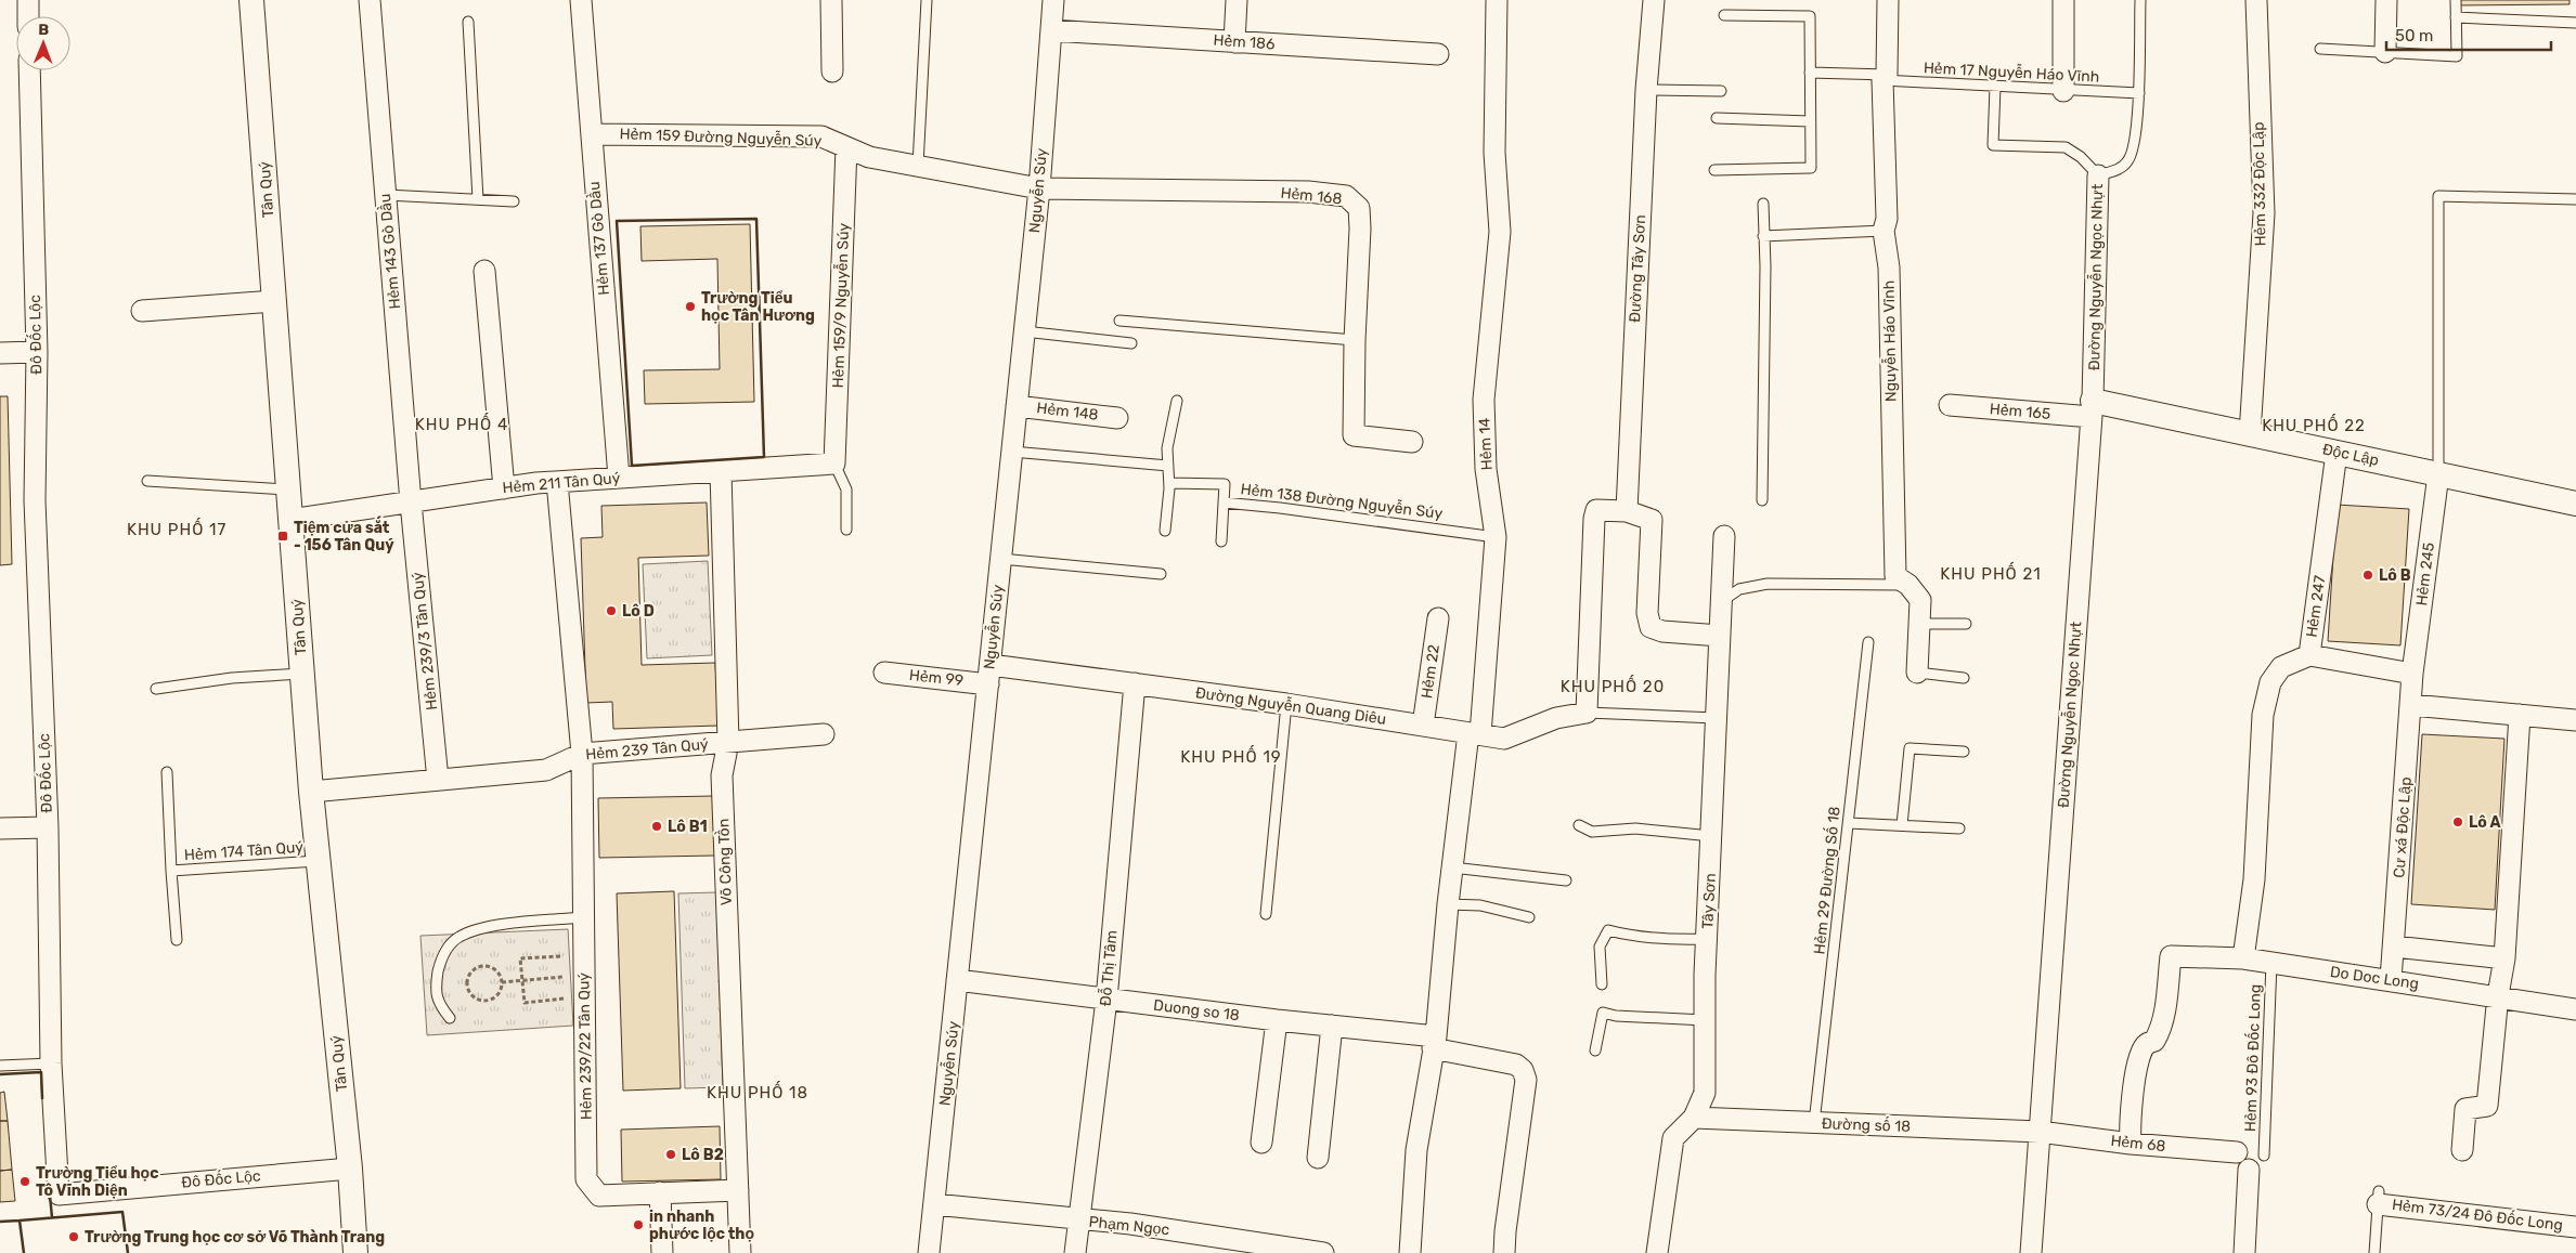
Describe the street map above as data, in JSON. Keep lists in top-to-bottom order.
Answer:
{
  "streets": {
    "street": [
      "Hẻm 186",
      "Hẻm 159 Đường Nguyễn Súy",
      "Hẻm 332 Độc Lập",
      "Tân Quý",
      "Nguyễn Súy",
      "Hẻm 168",
      "Hẻm 137 Gò Dầu",
      "Hẻm 143 Gò Dầu",
      "Đường Tây Sơn",
      "Đường Nguyễn Ngọc Nhựt",
      "Hẻm 159/9 Nguyễn Súy",
      "Đô Đốc Lộc",
      "Nguyễn Háo Vĩnh",
      "Hẻm 148",
      "Hẻm 165",
      "Hẻm 14",
      "Độc Lập",
      "Hẻm 211 Tân Quý",
      "Hẻm 245",
      "Hẻm 247",
      "Hẻm 239/3 Tân Quý",
      "Hẻm 22",
      "Hẻm 99",
      "Đường Nguyễn Quang Diêu",
      "Hẻm 239 Tân Quý",
      "Cư xá Độc Lập",
      "Võ Công Tồn",
      "Tây Sơn",
      "Đỗ Thị Tâm",
      "Do Doc Long",
      "Duong so 18",
      "Hẻm 239/22 Tân Quý",
      "Đường số 18",
      "Hẻm 68",
      "Hẻm 73/24 Đô Đốc Long",
      "Phạm Ngọc"
    ],
    "lane": [
      "Hẻm 17 Nguyễn Háo Vĩnh",
      "Hẻm 138 Đường Nguyễn Súy",
      "Hẻm 174 Tân Quý",
      "Hẻm 29 Đường Số 18",
      "Hẻm 93 Đô Đốc Long"
    ]
  },
  "crossings": [
    ["Hẻm 186", "Nguyễn Súy"],
    ["Hẻm 17 Nguyễn Háo Vĩnh", "Nguyễn Háo Vĩnh"],
    ["Hẻm 159 Đường Nguyễn Súy", "Nguyễn Súy"],
    ["Hẻm 159 Đường Nguyễn Súy", "Hẻm 168"],
    ["Hẻm 159 Đường Nguyễn Súy", "Hẻm 137 Gò Dầu"],
    ["Hẻm 159 Đường Nguyễn Súy", "Hẻm 159/9 Nguyễn Súy"],
    ["Hẻm 332 Độc Lập", "Độc Lập"],
    ["Tân Quý", "Đô Đốc Lộc"],
    ["Tân Quý", "Hẻm 211 Tân Quý"],
    ["Tân Quý", "Hẻm 239 Tân Quý"],
    ["Tân Quý", "Hẻm 174 Tân Quý"],
    ["Nguyễn Súy", "Hẻm 168"],
    ["Nguyễn Súy", "Hẻm 148"],
    ["Nguyễn Súy", "Hẻm 99"],
    ["Nguyễn Súy", "Đường Nguyễn Quang Diêu"],
    ["Nguyễn Súy", "Duong so 18"],
    ["Nguyễn Súy", "Phạm Ngọc"],
    ["Hẻm 137 Gò Dầu", "Hẻm 211 Tân Quý"],
    ["Hẻm 143 Gò Dầu", "Hẻm 211 Tân Quý"],
    ["Hẻm 143 Gò Dầu", "Hẻm 239/3 Tân Quý"],
    ["Đường Nguyễn Ngọc Nhựt", "Hẻm 165"],
    ["Đường Nguyễn Ngọc Nhựt", "Độc Lập"],
    ["Đường Nguyễn Ngọc Nhựt", "Đường số 18"],
    ["Đường Nguyễn Ngọc Nhựt", "Hẻm 68"],
    ["Hẻm 159/9 Nguyễn Súy", "Hẻm 211 Tân Quý"],
    ["Hẻm 165", "Độc Lập"],
    ["Hẻm 14", "Hẻm 138 Đường Nguyễn Súy"],
    ["Hẻm 14", "Đường Nguyễn Quang Diêu"],
    ["Hẻm 14", "Duong so 18"],
    ["Độc Lập", "Hẻm 245"],
    ["Độc Lập", "Hẻm 247"],
    ["Hẻm 211 Tân Quý", "Hẻm 239/3 Tân Quý"],
    ["Hẻm 211 Tân Quý", "Võ Công Tồn"],
    ["Hẻm 245", "Hẻm 247"],
    ["Hẻm 245", "Cư xá Độc Lập"],
    ["Hẻm 247", "Cư xá Độc Lập"],
    ["Hẻm 239/3 Tân Quý", "Hẻm 239 Tân Quý"],
    ["Hẻm 22", "Đường Nguyễn Quang Diêu"],
    ["Hẻm 99", "Đường Nguyễn Quang Diêu"],
    ["Đường Nguyễn Quang Diêu", "Đỗ Thị Tâm"],
    ["Hẻm 239 Tân Quý", "Võ Công Tồn"],
    ["Hẻm 239 Tân Quý", "Hẻm 239/22 Tân Quý"],
    ["Cư xá Độc Lập", "Do Doc Long"],
    ["Võ Công Tồn", "Hẻm 239/22 Tân Quý"],
    ["Hẻm 29 Đường Số 18", "Đường số 18"],
    ["Tây Sơn", "Đường số 18"],
    ["Đỗ Thị Tâm", "Duong so 18"],
    ["Đỗ Thị Tâm", "Phạm Ngọc"],
    ["Do Doc Long", "Hẻm 93 Đô Đốc Long"],
    ["Do Doc Long", "Hẻm 68"],
    ["Đường số 18", "Hẻm 68"]
  ],
  "districts": [
    "KHU PHỐ 4",
    "KHU PHỐ 22",
    "KHU PHỐ 17",
    "KHU PHỐ 21",
    "KHU PHỐ 20",
    "KHU PHỐ 19",
    "KHU PHỐ 18"
  ],
  "places": {
    "other": [
      "Trường Tiểu học Tân Hương",
      "Lô B",
      "Lô D",
      "Lô A",
      "Lô B1",
      "Lô B2",
      "Trường Tiểu học Tô Vĩnh Diện",
      "in nhanh phước lộc thọ",
      "Trường Trung học cơ sở Võ Thành Trang"
    ],
    "transit": ["Tiệm cửa sắt - 156 Tân Quý"]
  },
  "scale_bar": "50 m",
  "north": "top"
}
